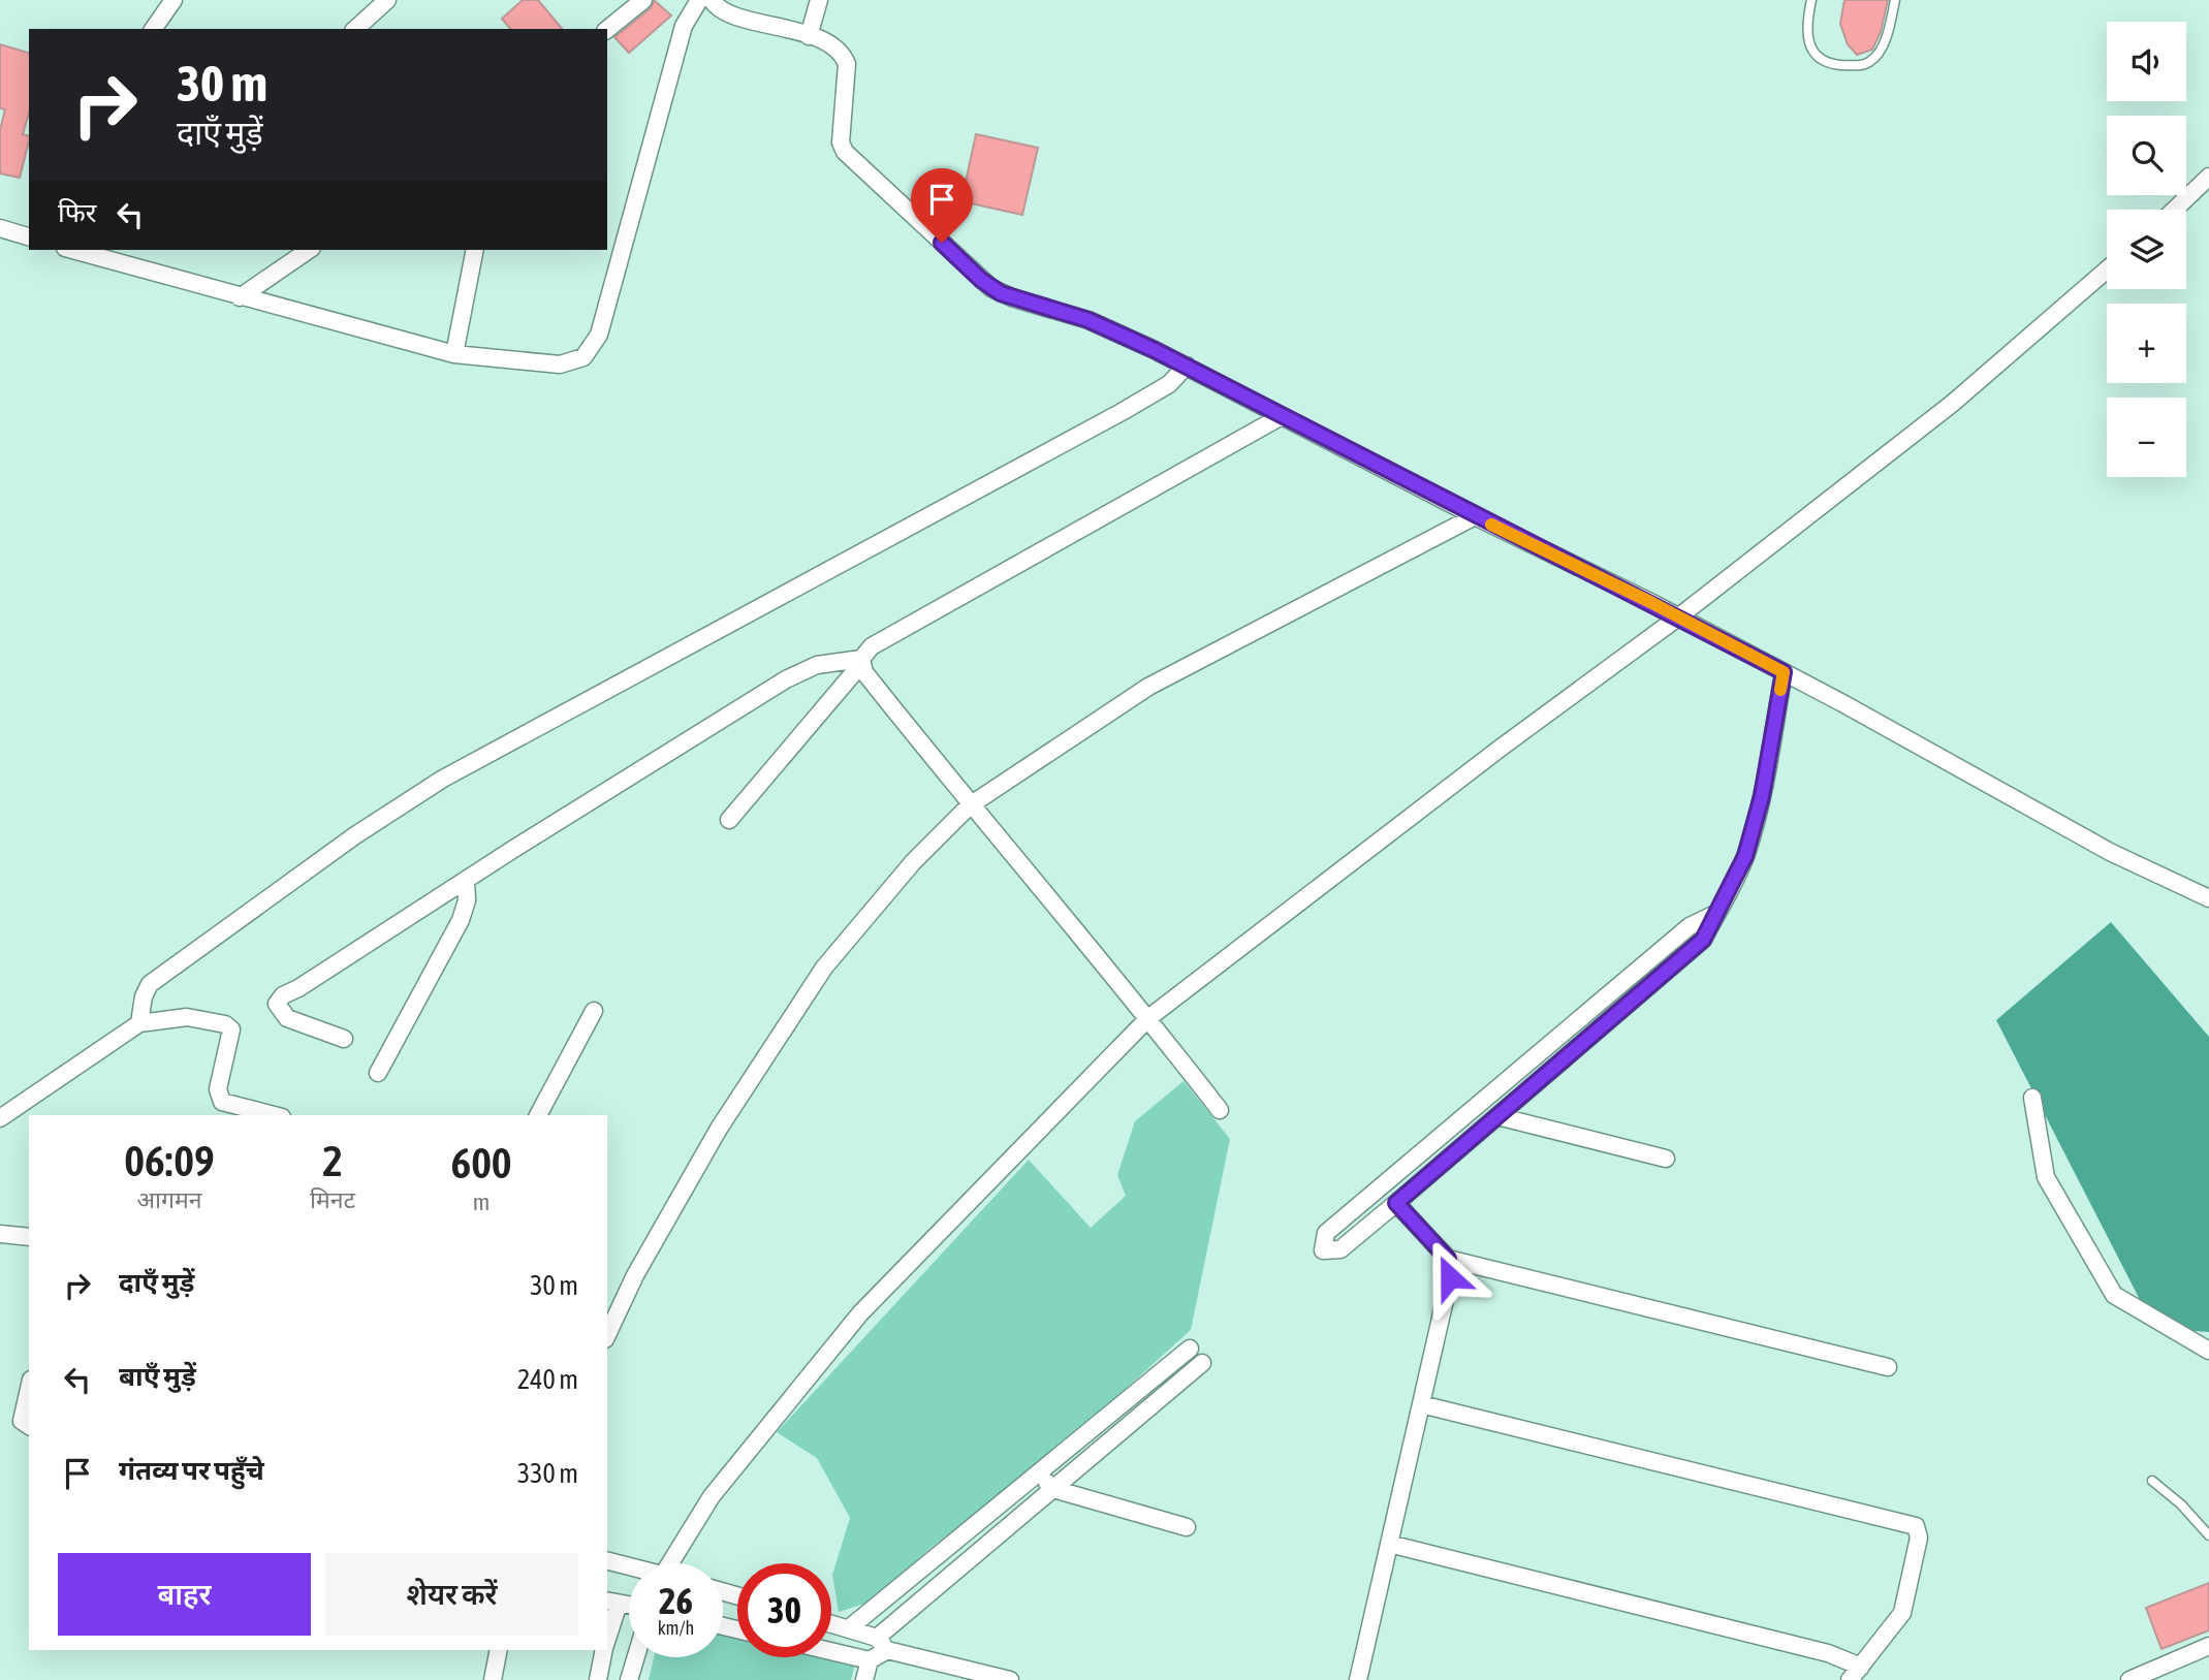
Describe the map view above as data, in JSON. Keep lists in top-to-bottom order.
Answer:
{
  "page": {
    "map_buttons": ["+", "−"],
    "turn": ["30 m", "दाएँ मुड़ें"],
    "then": "फिर",
    "eta": [
      "06:09",
      "आगमन",
      "2",
      "मिनट",
      "600",
      "m"
    ],
    "list": [
      {
        "name": "दाएँ मुड़ें",
        "value": "30 m"
      },
      {
        "name": "बाएँ मुड़ें",
        "value": "240 m"
      },
      {
        "name": "गंतव्य पर पहुँचे",
        "value": "330 m"
      }
    ],
    "buttons": ["बाहर", "शेयर करें"],
    "speed": "26 km/h",
    "limit": "30"
  }
}
